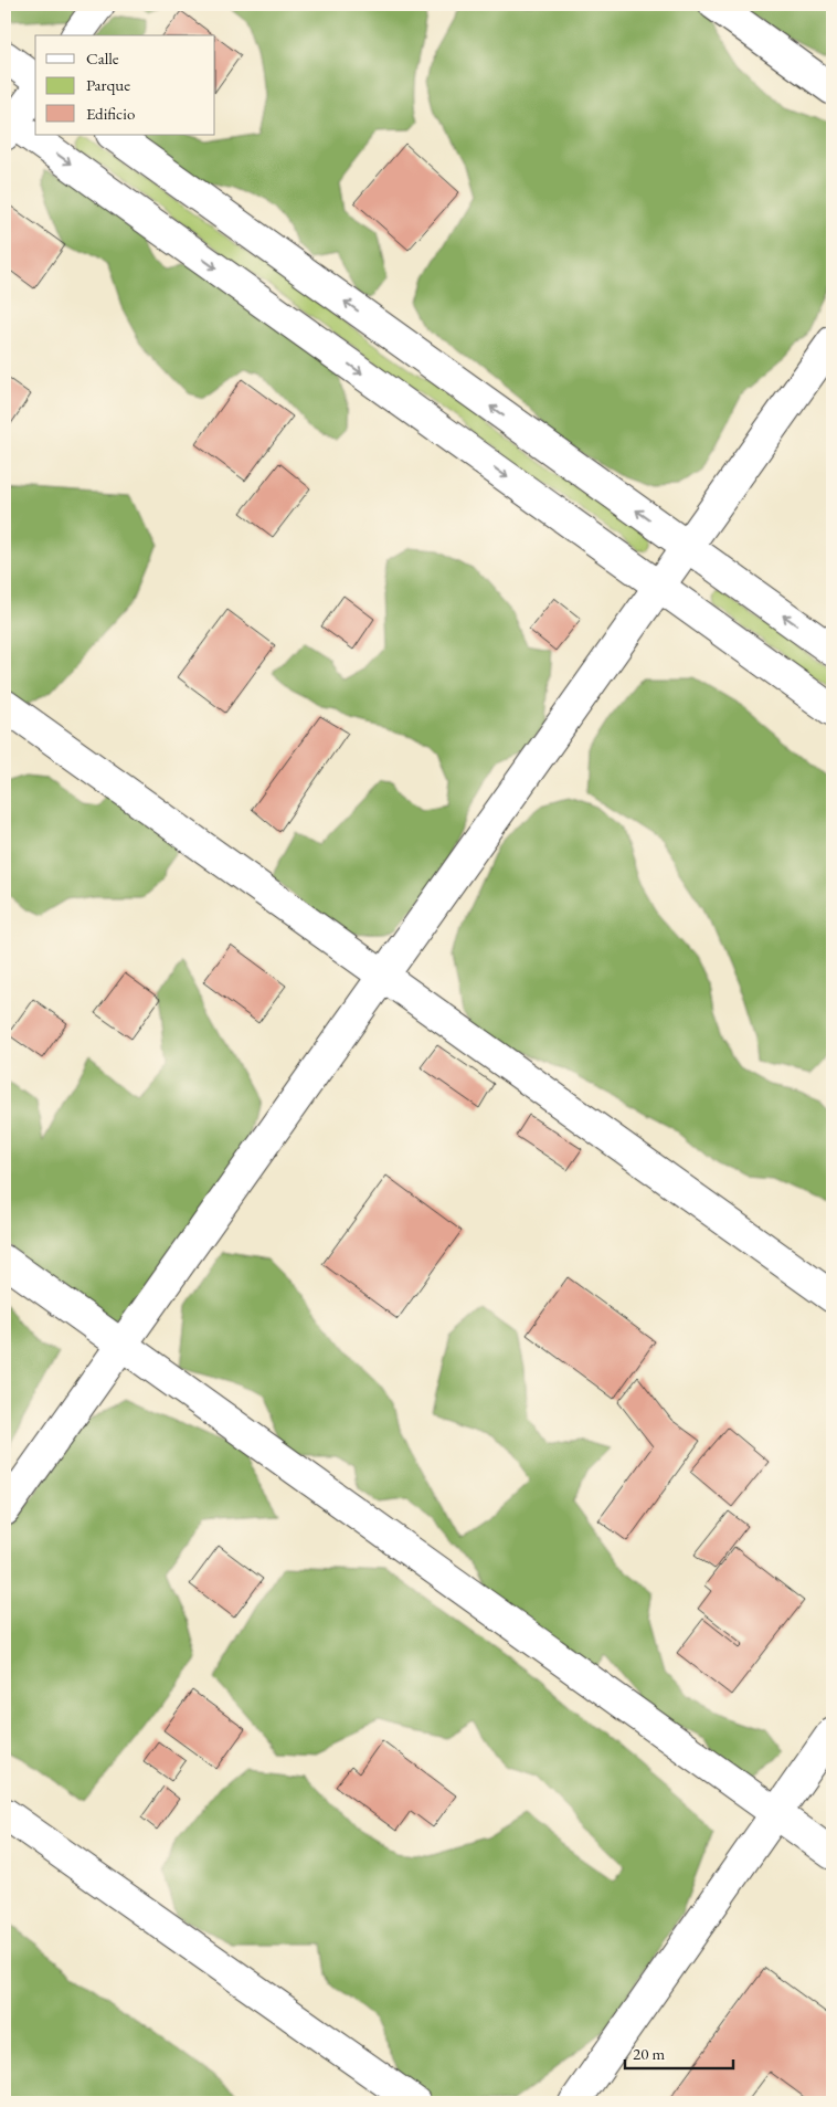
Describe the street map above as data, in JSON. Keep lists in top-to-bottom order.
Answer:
{
  "legend": ["Calle", "Parque", "Edificio"],
  "scale_bar": "20 m"
}
